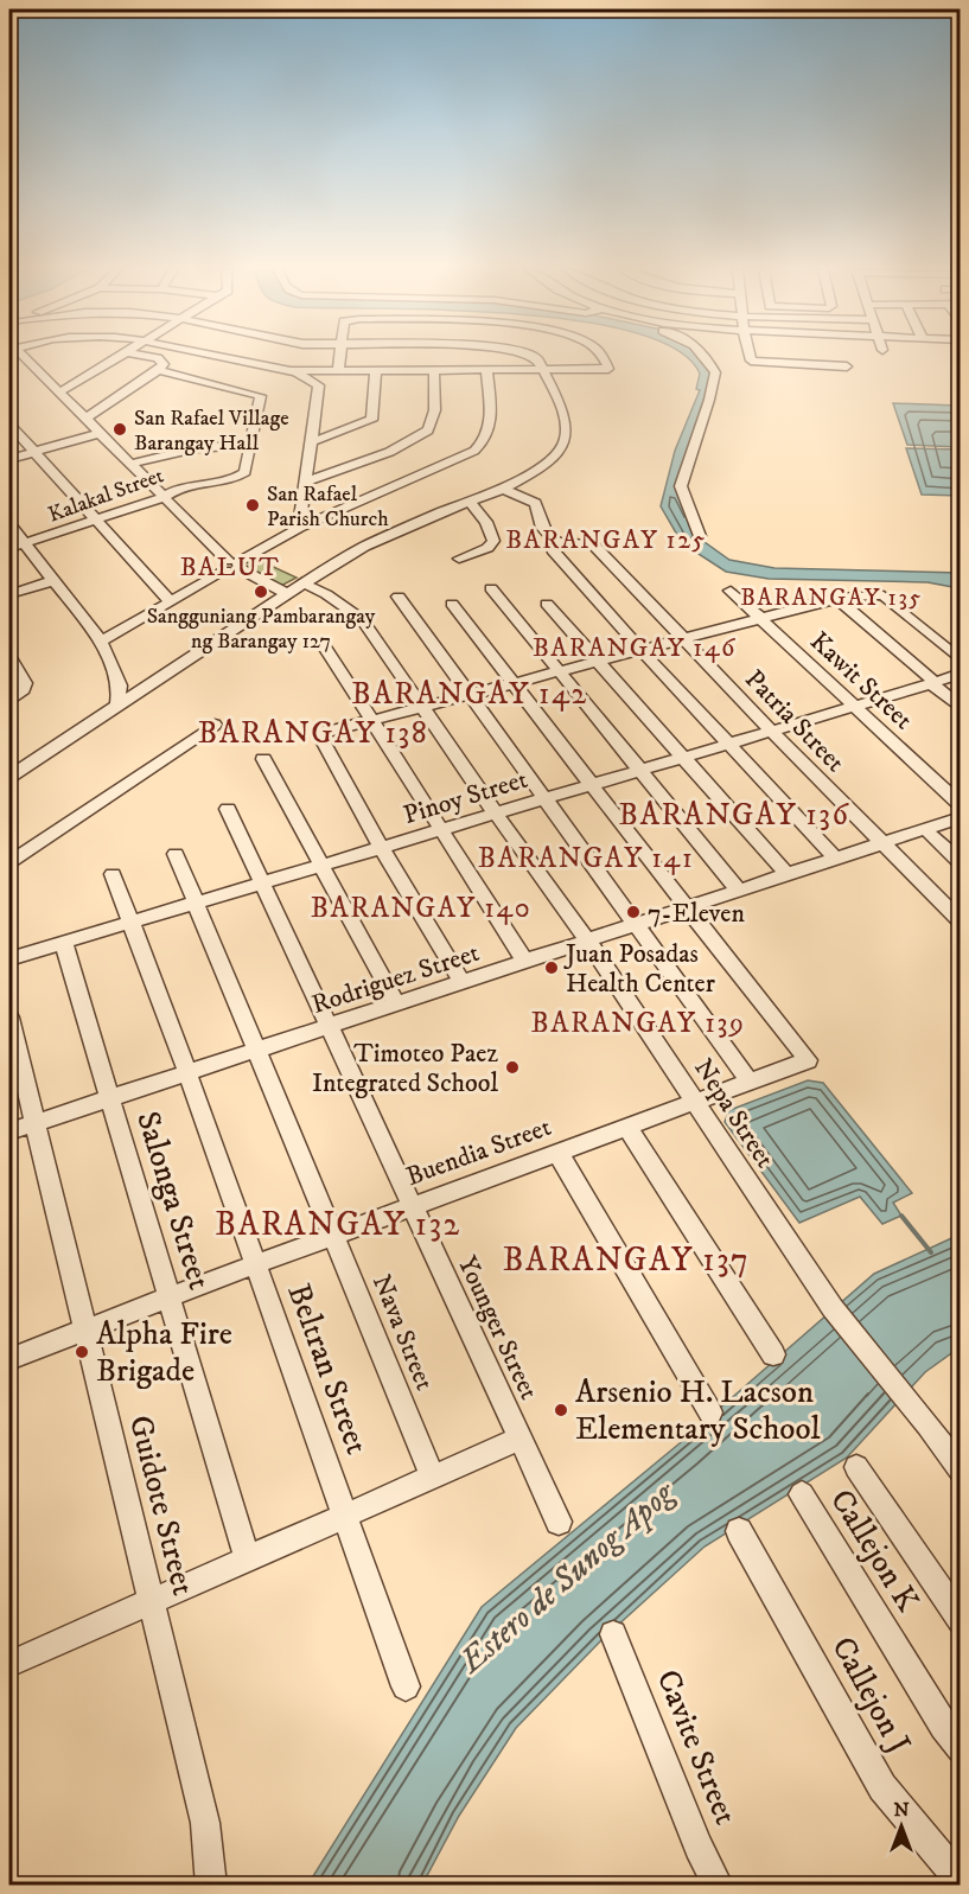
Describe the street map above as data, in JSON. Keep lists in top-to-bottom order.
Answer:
{
  "streets": {
    "street": [
      "Kalakal Street",
      "Kawit Street",
      "Patria Street",
      "Pinoy Street",
      "Rodriguez Street",
      "Nepa Street",
      "Buendia Street",
      "Salonga Street",
      "Younger Street",
      "Nava Street",
      "Beltran Street",
      "Guidote Street",
      "Callejon K",
      "Callejon J",
      "Cavite Street"
    ]
  },
  "crossings": [
    ["Kawit Street", "Pinoy Street"],
    ["Patria Street", "Pinoy Street"],
    ["Patria Street", "Rodriguez Street"],
    ["Pinoy Street", "Nepa Street"],
    ["Pinoy Street", "Salonga Street"],
    ["Pinoy Street", "Younger Street"],
    ["Pinoy Street", "Nava Street"],
    ["Pinoy Street", "Beltran Street"],
    ["Rodriguez Street", "Nepa Street"],
    ["Rodriguez Street", "Buendia Street"],
    ["Rodriguez Street", "Salonga Street"],
    ["Rodriguez Street", "Younger Street"],
    ["Rodriguez Street", "Nava Street"],
    ["Rodriguez Street", "Beltran Street"],
    ["Rodriguez Street", "Guidote Street"],
    ["Nepa Street", "Buendia Street"],
    ["Buendia Street", "Salonga Street"],
    ["Buendia Street", "Younger Street"],
    ["Buendia Street", "Nava Street"],
    ["Buendia Street", "Beltran Street"],
    ["Buendia Street", "Guidote Street"]
  ],
  "districts": [
    "BARANGAY 125",
    "BALUT",
    "BARANGAY 135",
    "BARANGAY 146",
    "BARANGAY 142",
    "BARANGAY 138",
    "BARANGAY 136",
    "BARANGAY 141",
    "BARANGAY 140",
    "BARANGAY 139",
    "BARANGAY 132",
    "BARANGAY 137"
  ],
  "water": ["Estero de Sunog Apog"],
  "places": [
    "San Rafael Village Barangay Hall",
    "San Rafael Parish Church",
    "Sangguniang Pambarangay ng Barangay 127",
    "7-Eleven",
    "Juan Posadas Health Center",
    "Timoteo Paez Integrated School",
    "Alpha Fire Brigade",
    "Arsenio H. Lacson Elementary School"
  ],
  "north": "top"
}
